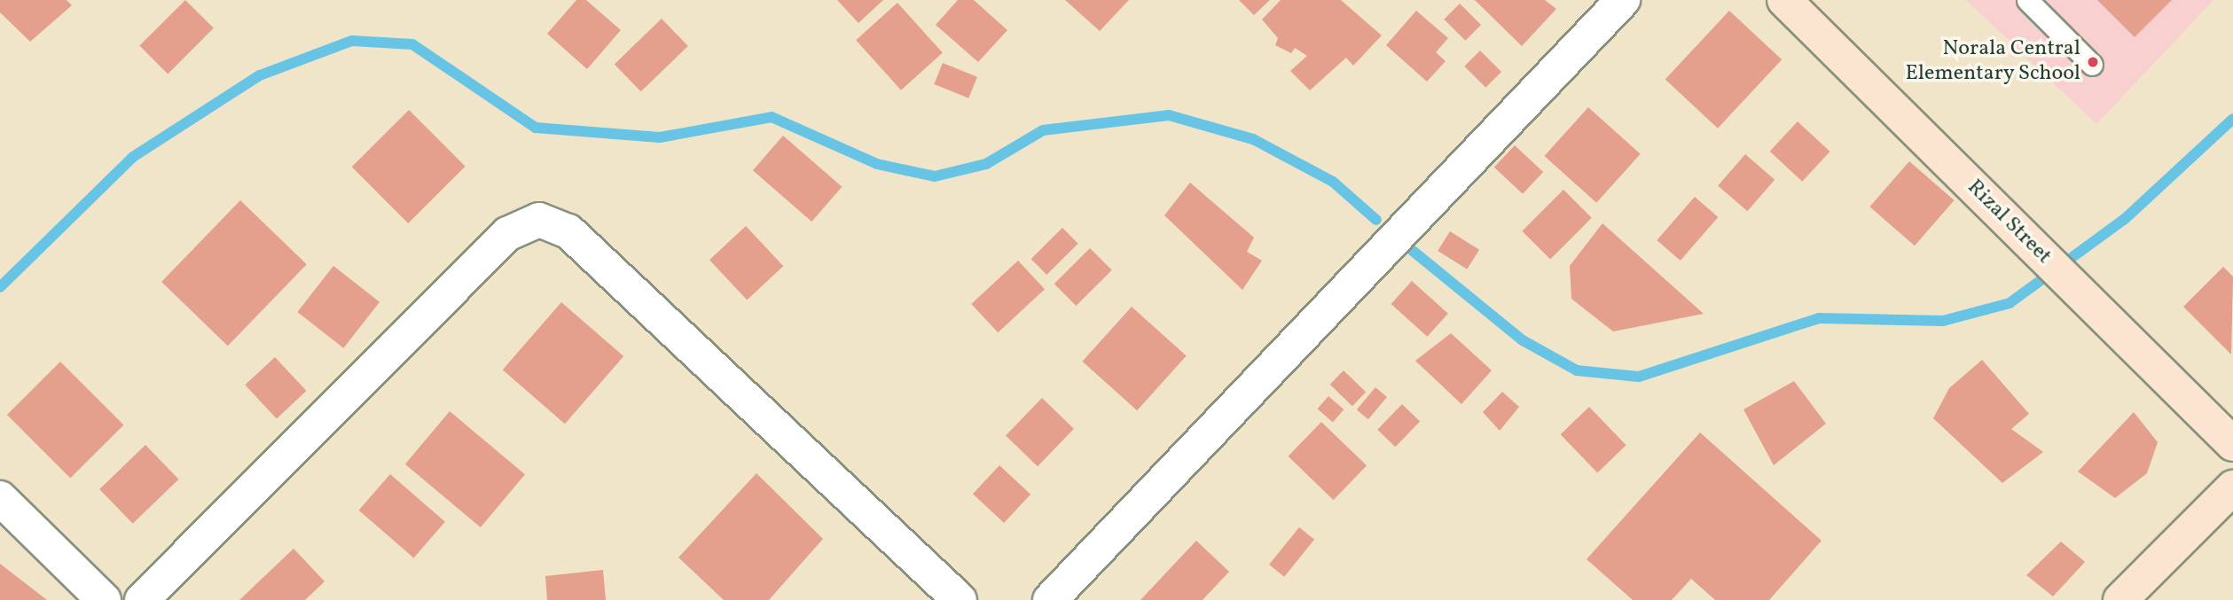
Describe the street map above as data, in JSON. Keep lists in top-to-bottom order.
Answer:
{
  "streets": {
    "main road": ["Rizal Street"]
  },
  "places": ["Norala Central Elementary School"]
}
